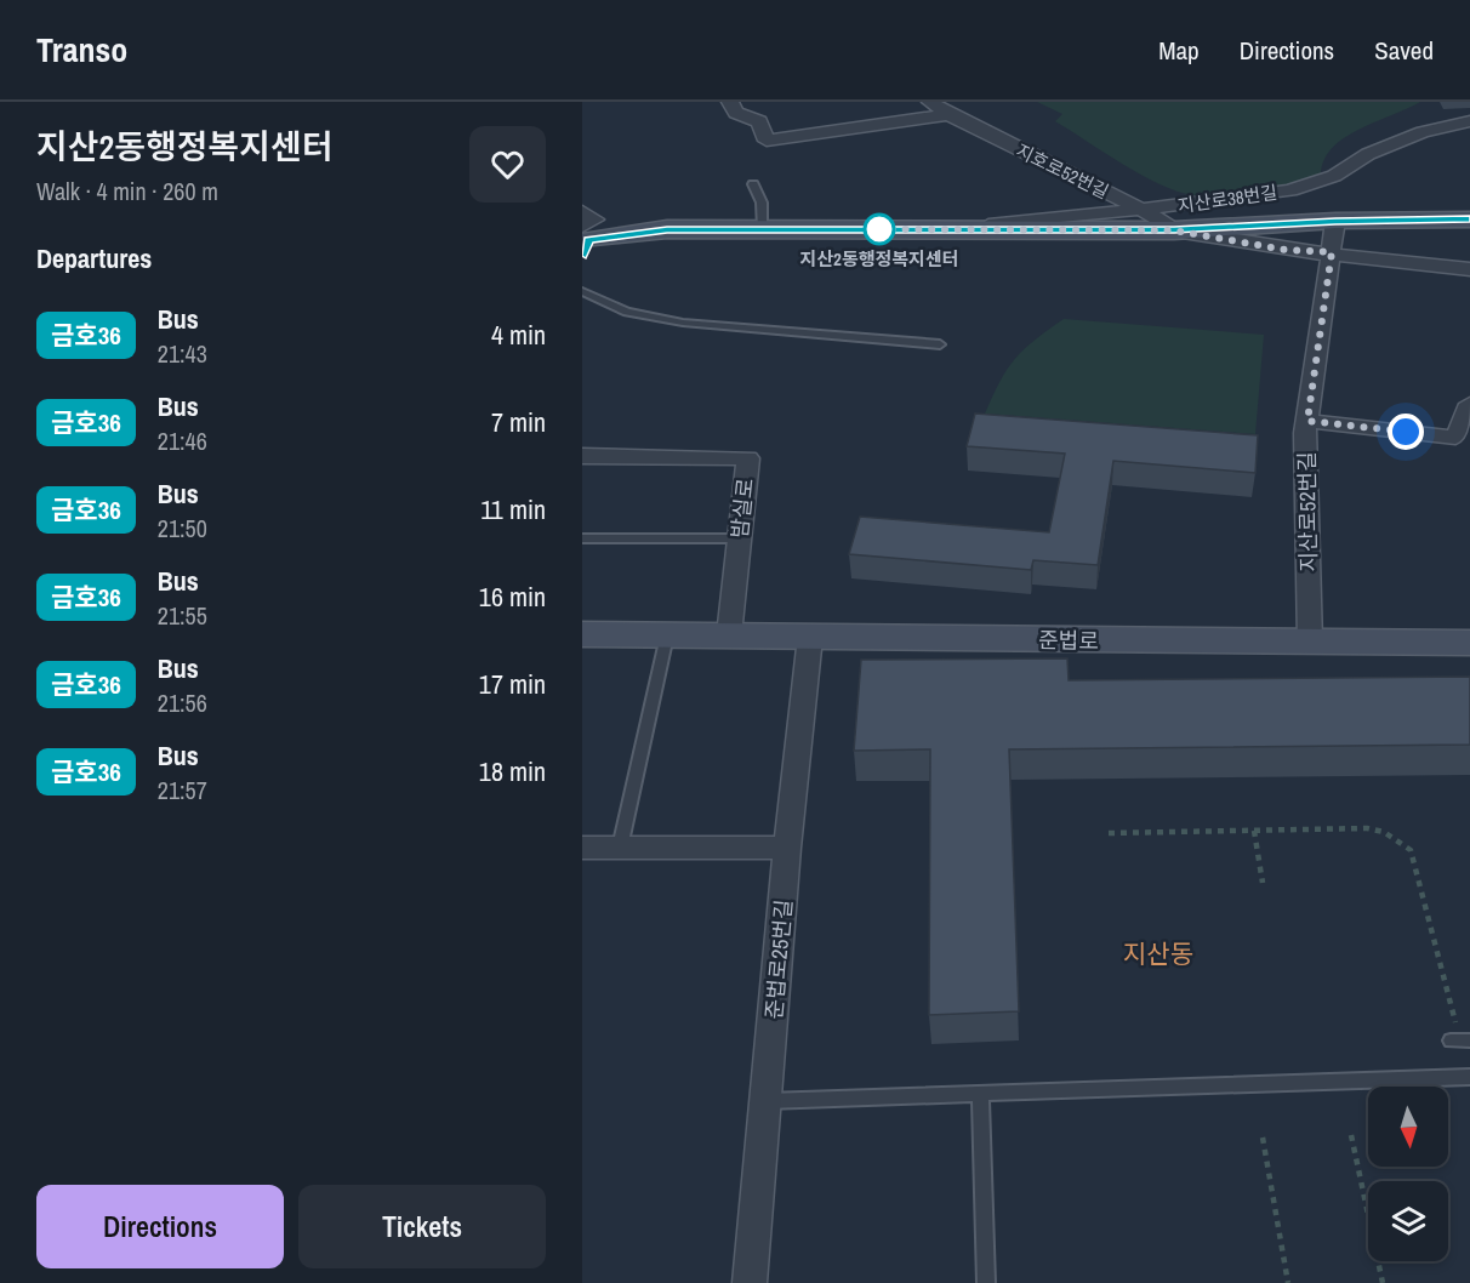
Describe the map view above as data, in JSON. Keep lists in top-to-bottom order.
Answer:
{
  "streets": {
    "street": [
      "지호로52번길",
      "지산로38번길",
      "밤실로",
      "지산로52번길",
      "준법로",
      "준법로25번길"
    ]
  },
  "crossings": [
    ["지호로52번길", "지산로38번길"],
    ["밤실로", "준법로"],
    ["지산로52번길", "준법로"],
    ["준법로", "준법로25번길"]
  ],
  "districts": ["지산동"],
  "places": ["지산2동행정복지센터"],
  "lines": ["bus line 금호36"],
  "north": "bottom",
  "page": {
    "header": "Transo",
    "nav": ["Map", "Directions", "Saved"],
    "heading": [
      ["지산2동행정복지센터", "Walk · 4 min · 260 m"],
      "Departures"
    ],
    "list": [
      {
        "mark": "금호36",
        "name": "Bus",
        "note": "21:43",
        "value": "4 min"
      },
      {
        "mark": "금호36",
        "name": "Bus",
        "note": "21:46",
        "value": "7 min"
      },
      {
        "mark": "금호36",
        "name": "Bus",
        "note": "21:50",
        "value": "11 min"
      },
      {
        "mark": "금호36",
        "name": "Bus",
        "note": "21:55",
        "value": "16 min"
      },
      {
        "mark": "금호36",
        "name": "Bus",
        "note": "21:56",
        "value": "17 min"
      },
      {
        "mark": "금호36",
        "name": "Bus",
        "note": "21:57",
        "value": "18 min"
      }
    ],
    "buttons": ["Directions", "Tickets"]
  }
}
